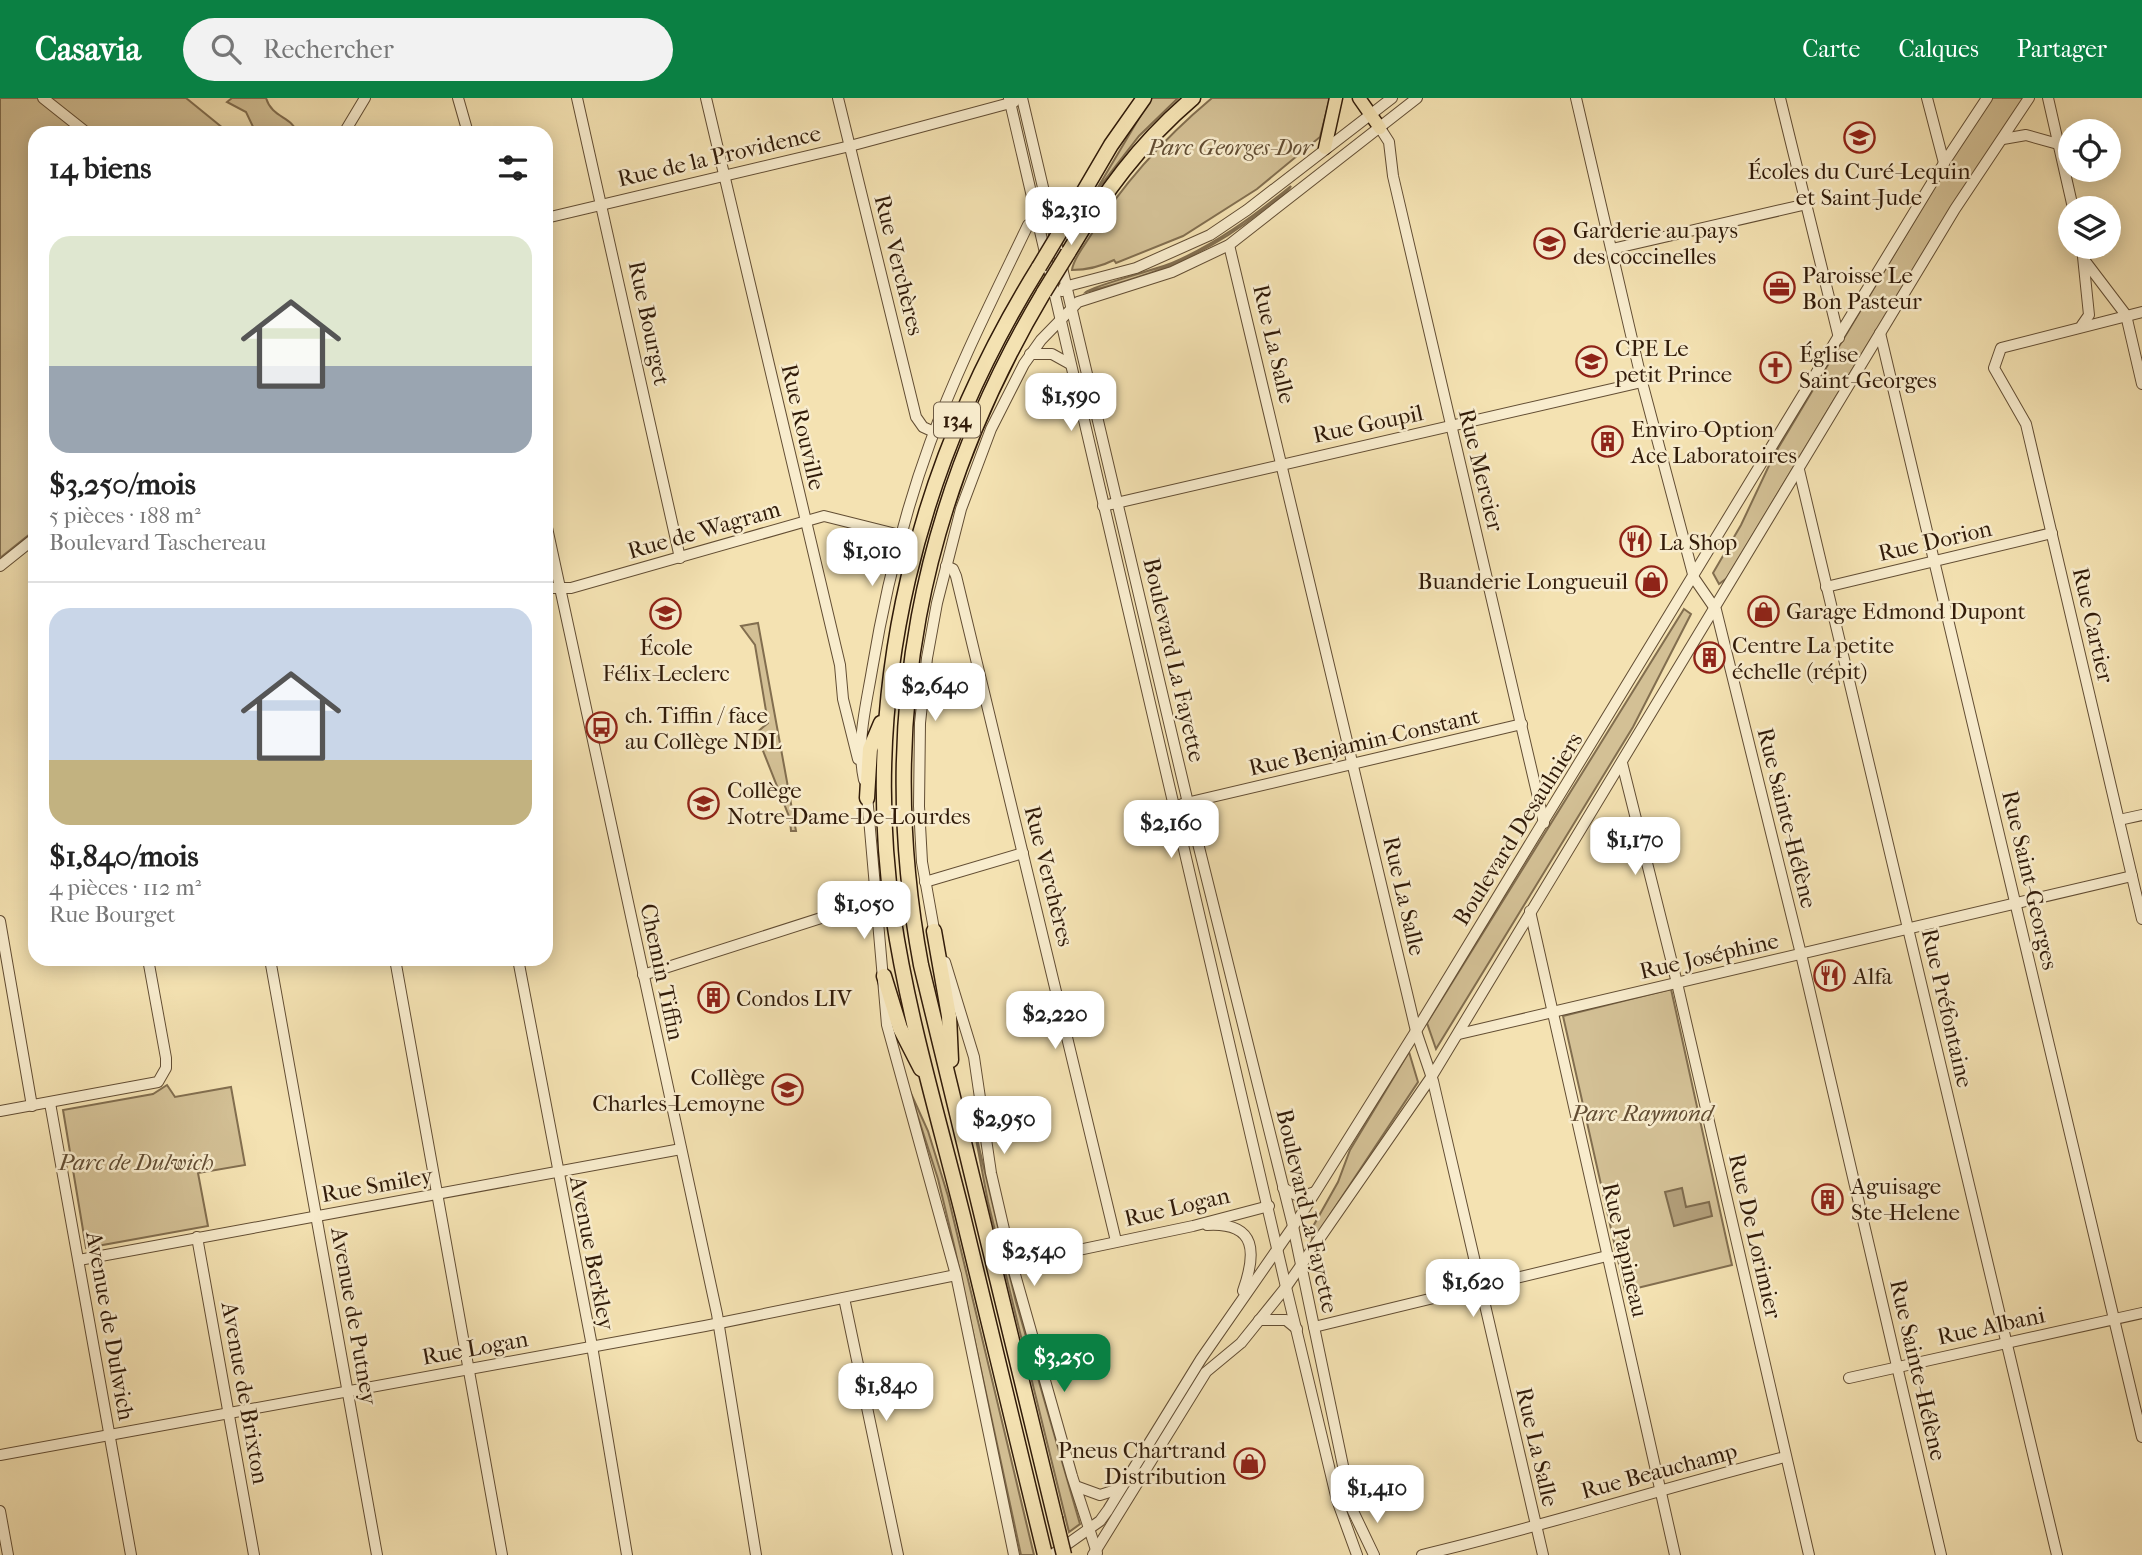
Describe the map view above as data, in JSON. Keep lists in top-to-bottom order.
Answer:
{
  "streets": {
    "highway": ["134"],
    "street": [
      "Rue de la Providence",
      "Rue Verchères",
      "Rue Bourget",
      "Rue La Salle",
      "Rue Goupil",
      "Rue Rouville",
      "Rue Mercier",
      "Rue de Wagram",
      "Rue Dorion",
      "Rue Cartier",
      "Boulevard La Fayette",
      "Rue Benjamin-Constant",
      "Rue Sainte-Hélène",
      "Boulevard Desaulniers",
      "Rue Saint-Georges",
      "Rue Joséphine",
      "Chemin Tiffin",
      "Rue Préfontaine",
      "Rue Smiley",
      "Rue Logan",
      "Rue De Lorimier",
      "Rue Papineau",
      "Avenue Berkley",
      "Avenue de Putney",
      "Avenue de Dulwich",
      "Rue Albani",
      "Avenue de Brixton",
      "Rue Beauchamp"
    ]
  },
  "crossings": [
    ["Rue de la Providence", "Rue Verchères"],
    ["Rue de la Providence", "Rue Bourget"],
    ["Rue de la Providence", "Rue Rouville"],
    ["Rue de la Providence", "Boulevard La Fayette"],
    ["Rue Verchères", "Rue Logan"],
    ["Rue Bourget", "Rue de Wagram"],
    ["Rue La Salle", "Rue Goupil"],
    ["Rue La Salle", "Rue Benjamin-Constant"],
    ["Rue La Salle", "Boulevard Desaulniers"],
    ["Rue La Salle", "Rue Beauchamp"],
    ["134", "Boulevard La Fayette"],
    ["Rue Goupil", "Rue Mercier"],
    ["Rue Goupil", "Boulevard La Fayette"],
    ["Rue Goupil", "Rue Sainte-Hélène"],
    ["Rue Rouville", "Rue de Wagram"],
    ["Rue Mercier", "Rue Benjamin-Constant"],
    ["Rue Mercier", "Boulevard Desaulniers"],
    ["Rue de Wagram", "Chemin Tiffin"],
    ["Rue Dorion", "Rue Cartier"],
    ["Rue Dorion", "Rue Saint-Georges"],
    ["Rue Dorion", "Rue Préfontaine"],
    ["Rue Cartier", "Rue Joséphine"],
    ["Boulevard La Fayette", "Rue Benjamin-Constant"],
    ["Boulevard La Fayette", "Boulevard Desaulniers"],
    ["Boulevard La Fayette", "Rue Logan"],
    ["Rue Sainte-Hélène", "Boulevard Desaulniers"],
    ["Rue Sainte-Hélène", "Rue Joséphine"],
    ["Rue Sainte-Hélène", "Rue Albani"],
    ["Rue Saint-Georges", "Rue Joséphine"],
    ["Rue Saint-Georges", "Rue Albani"],
    ["Rue Joséphine", "Rue Préfontaine"],
    ["Rue Joséphine", "Rue De Lorimier"],
    ["Rue Joséphine", "Rue Papineau"],
    ["Chemin Tiffin", "Rue Smiley"],
    ["Chemin Tiffin", "Rue Logan"],
    ["Rue Préfontaine", "Rue Albani"],
    ["Rue Smiley", "Avenue Berkley"],
    ["Rue Smiley", "Avenue de Putney"],
    ["Rue Smiley", "Avenue de Dulwich"],
    ["Rue Smiley", "Avenue de Brixton"],
    ["Rue Logan", "Avenue Berkley"],
    ["Rue Logan", "Avenue de Putney"],
    ["Rue Logan", "Avenue de Dulwich"],
    ["Rue Logan", "Avenue de Brixton"],
    ["Rue De Lorimier", "Rue Beauchamp"],
    ["Rue Papineau", "Rue Beauchamp"]
  ],
  "parks": ["Parc Georges-Dor", "Parc Raymond", "Parc de Dulwich"],
  "places": {
    "school or university": [
      "Écoles du Curé-Lequin et Saint-Jude",
      "Garderie au pays des coccinelles",
      "CPE Le petit Prince",
      "École Félix-Leclerc",
      "Collège Notre-Dame-De-Lourdes",
      "Collège Charles-Lemoyne"
    ],
    "office": ["Paroisse Le Bon Pasteur"],
    "church": ["Église Saint-Georges"],
    "building": [
      "Enviro-Option Ace Laboratoires",
      "Centre La petite échelle (répit)",
      "Condos LIV",
      "Aguisage Ste-Helene"
    ],
    "restaurant": ["La Shop", "Alfa"],
    "shop": ["Buanderie Longueuil", "Garage Edmond Dupont", "Pneus Chartrand Distribution"],
    "bus stop": ["ch. Tiffin / face au Collège NDL"]
  },
  "page": {
    "header": "Casavia",
    "search": "Rechercher",
    "nav": ["Carte", "Calques", "Partager"],
    "heading": "14 biens",
    "price": [
      "$2,310",
      "$1,590",
      "$1,010",
      "$2,640",
      "$2,160",
      "$1,170",
      "$1,050",
      "$2,220",
      "$2,950",
      "$2,540",
      "$1,620",
      "$3,250",
      "$1,840",
      "$1,410"
    ],
    "list": [
      {
        "name": "$3,250/mois",
        "note": "5 pièces · 188 m² · Boulevard Taschereau"
      },
      {
        "name": "$1,840/mois",
        "note": "4 pièces · 112 m² · Rue Bourget"
      }
    ]
  }
}
